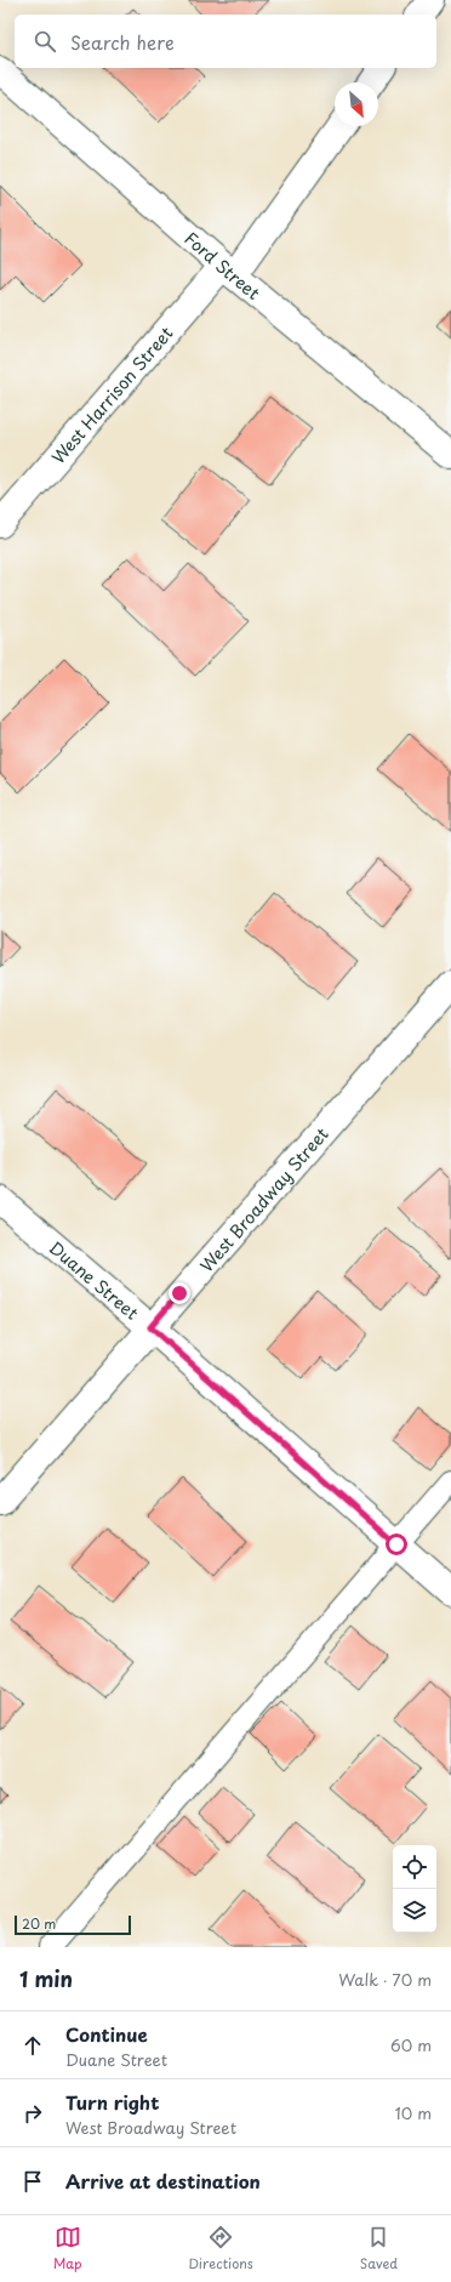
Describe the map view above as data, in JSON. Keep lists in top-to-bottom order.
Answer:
{
  "streets": {
    "street": [
      "Ford Street",
      "West Harrison Street",
      "West Broadway Street",
      "Duane Street"
    ]
  },
  "crossings": [
    ["Ford Street", "West Harrison Street"],
    ["West Broadway Street", "Duane Street"]
  ],
  "scale_bar": "20 m",
  "north": "bottom right",
  "page": {
    "search": "Search here",
    "scale": "20 m",
    "heading": ["1 min", "Walk · 70 m"],
    "list": [
      ["Continue", "Duane Street", "60 m"],
      ["Turn right", "West Broadway Street", "10 m"],
      "Arrive at destination"
    ],
    "nav": ["Map", "Directions", "Saved"]
  }
}
